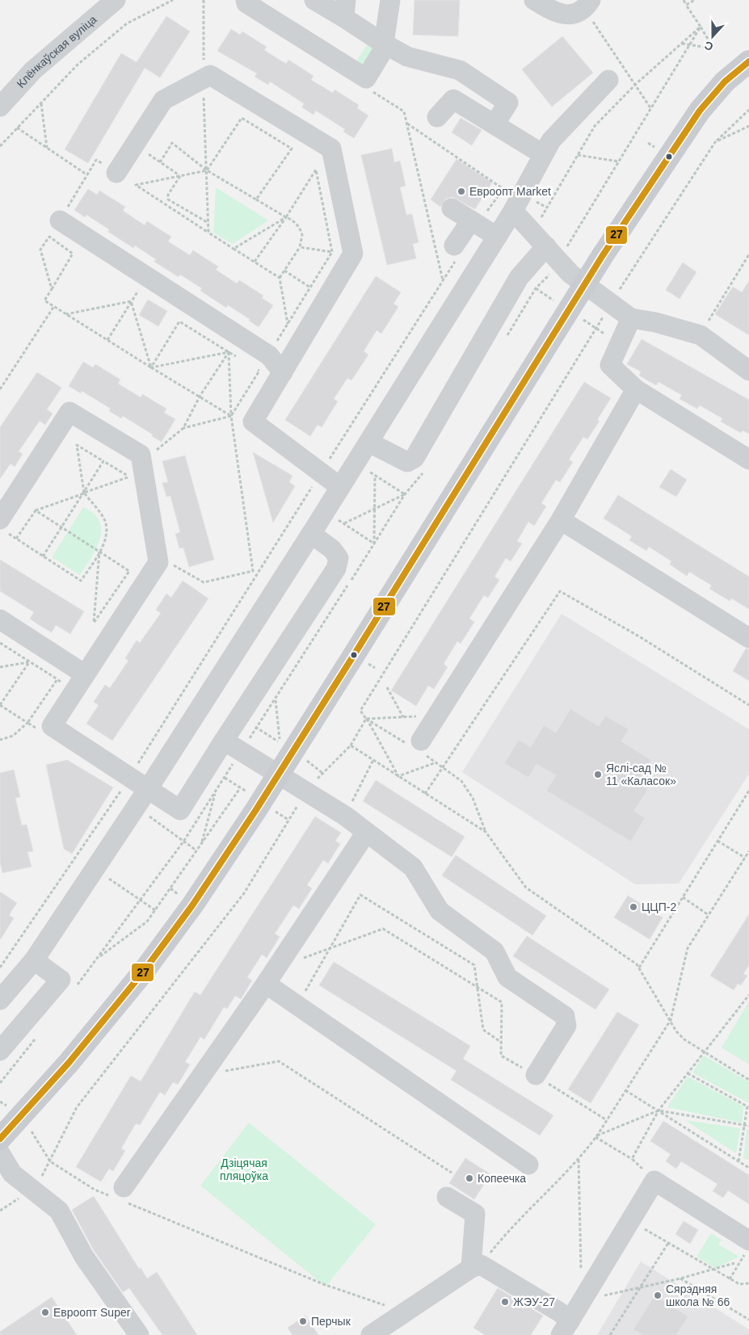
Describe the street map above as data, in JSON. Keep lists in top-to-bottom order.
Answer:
{
  "streets": {
    "street": ["Клёнкаўская вуліца"]
  },
  "parks": ["Дзіцячая пляцоўка"],
  "places": [
    "Евроопт Market",
    "Яслі-сад № 11 «Каласок»",
    "ЦЦП-2",
    "Копеечка",
    "Сярэдняя школа № 66",
    "ЖЭУ-27",
    "Евроопт Super",
    "Перчык"
  ],
  "lines": ["transit line 27"],
  "north": "bottom"
}
